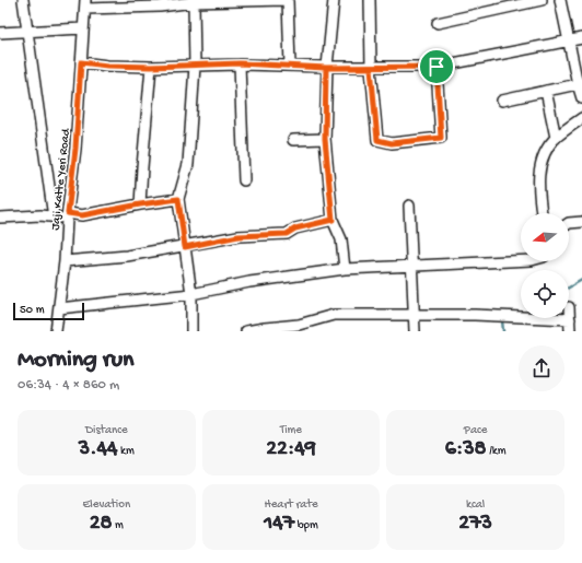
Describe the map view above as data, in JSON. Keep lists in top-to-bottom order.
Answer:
{
  "streets": {
    "street": ["Jaji Katte Yeri Road"]
  },
  "scale_bar": "50 m",
  "north": "left",
  "page": {
    "scale": "50 m",
    "heading": ["Morning run", "06:34 · 4 × 860 m"],
    "stats": [
      ["Distance", "3.44 km"],
      ["Time", "22:49"],
      ["Pace", "6:38 /km"],
      ["Elevation", "28 m"],
      ["Heart rate", "147 bpm"],
      ["kcal", "273"]
    ]
  }
}
